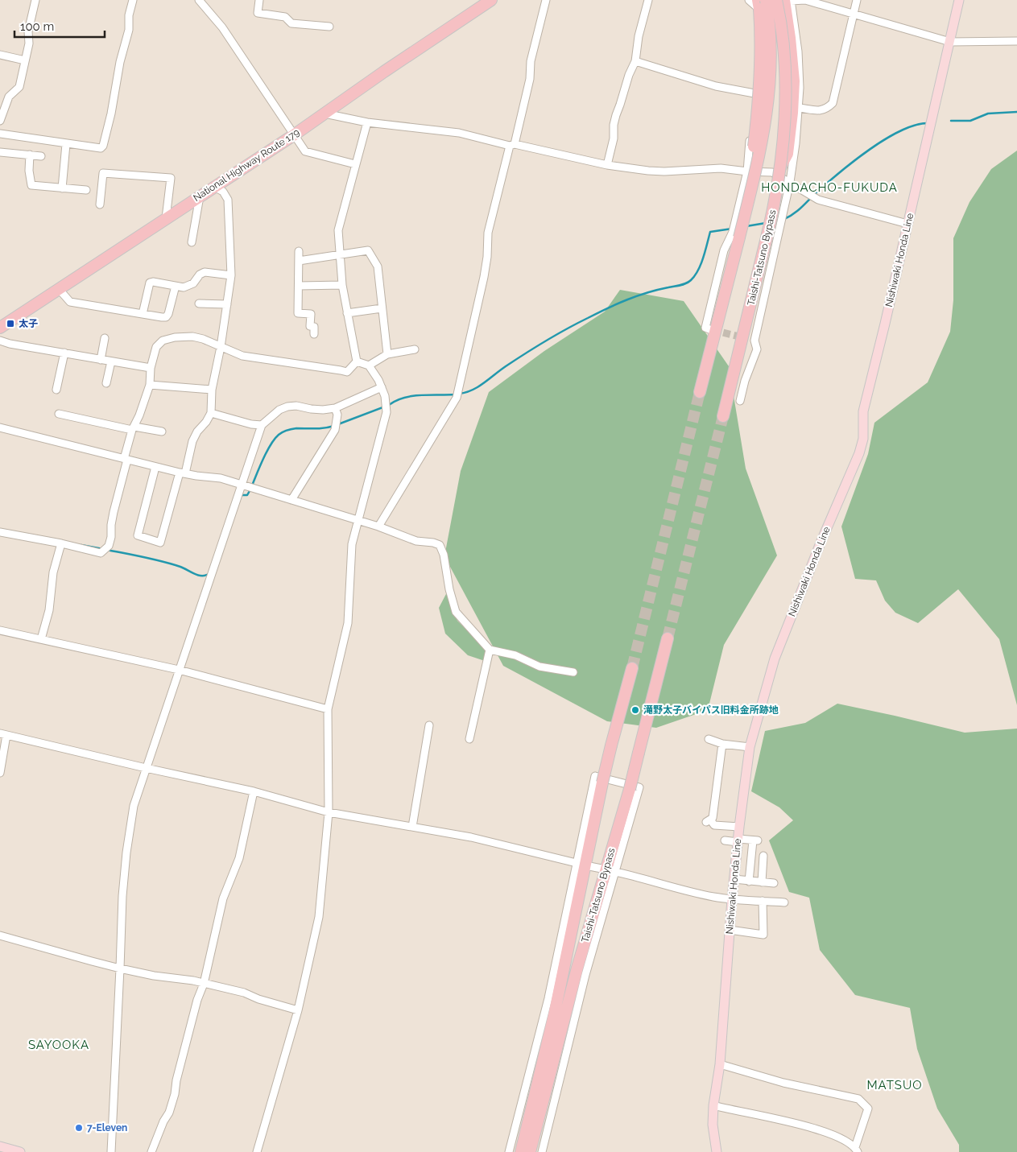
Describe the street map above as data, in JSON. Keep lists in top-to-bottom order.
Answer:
{
  "streets": {
    "highway": ["National Highway Route 179", "Taishi-Tatsuno Bypass"],
    "main road": ["Nishiwaki Honda Line"]
  },
  "districts": ["HONDACHO-FUKUDA", "SAYOOKA", "MATSUO"],
  "places": {
    "transit": ["太子"],
    "other": ["滝野太子バイパス旧料金所跡地", "7-Eleven"]
  },
  "scale_bar": "100 m"
}
